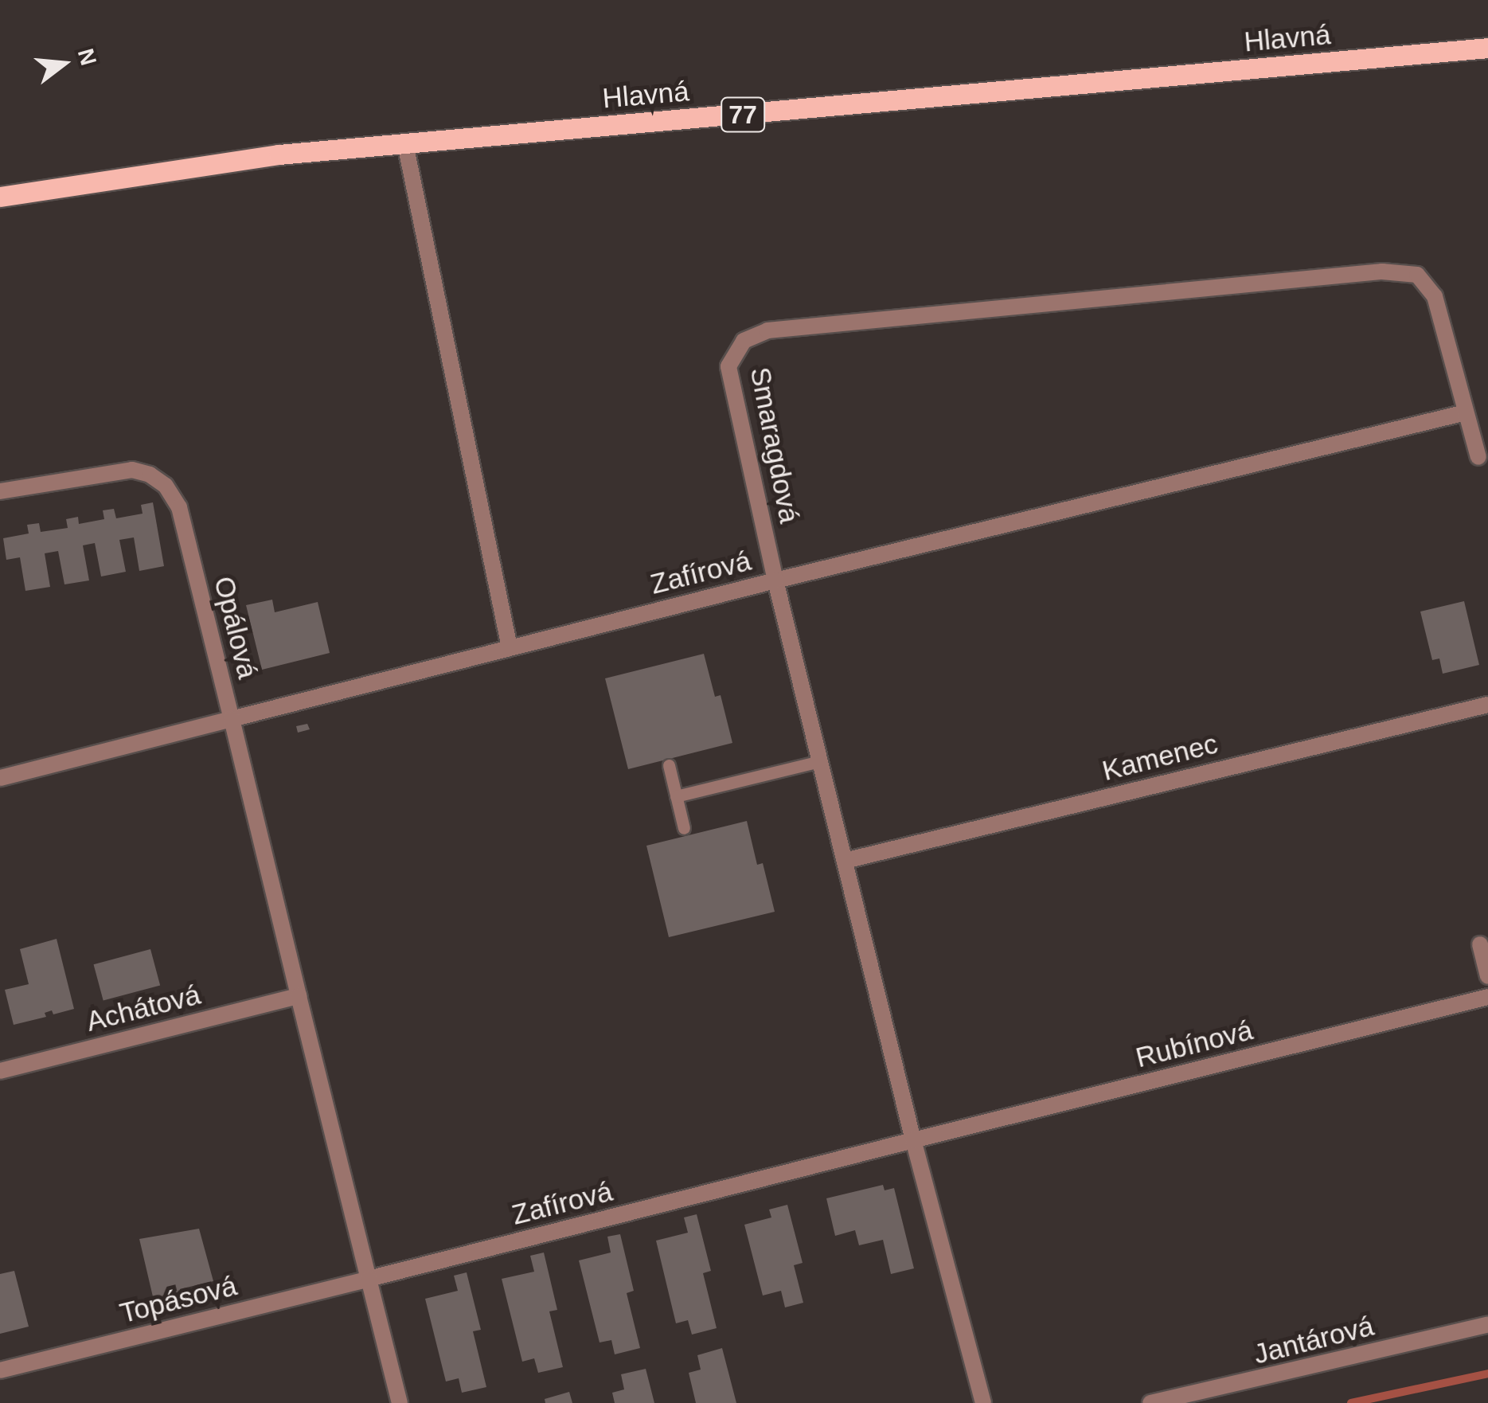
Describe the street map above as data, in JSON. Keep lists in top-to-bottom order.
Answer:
{
  "streets": {
    "main road": ["Hlavná", "77"],
    "street": [
      "Smaragdová",
      "Zafírová",
      "Opálová",
      "Kamenec",
      "Achátová",
      "Rubínová",
      "Topásová",
      "Jantárová"
    ]
  },
  "crossings": [
    ["Smaragdová", "Zafírová"],
    ["Zafírová", "Opálová"],
    ["Zafírová", "Kamenec"],
    ["Zafírová", "Rubínová"],
    ["Zafírová", "Topásová"]
  ],
  "north": "right"
}
